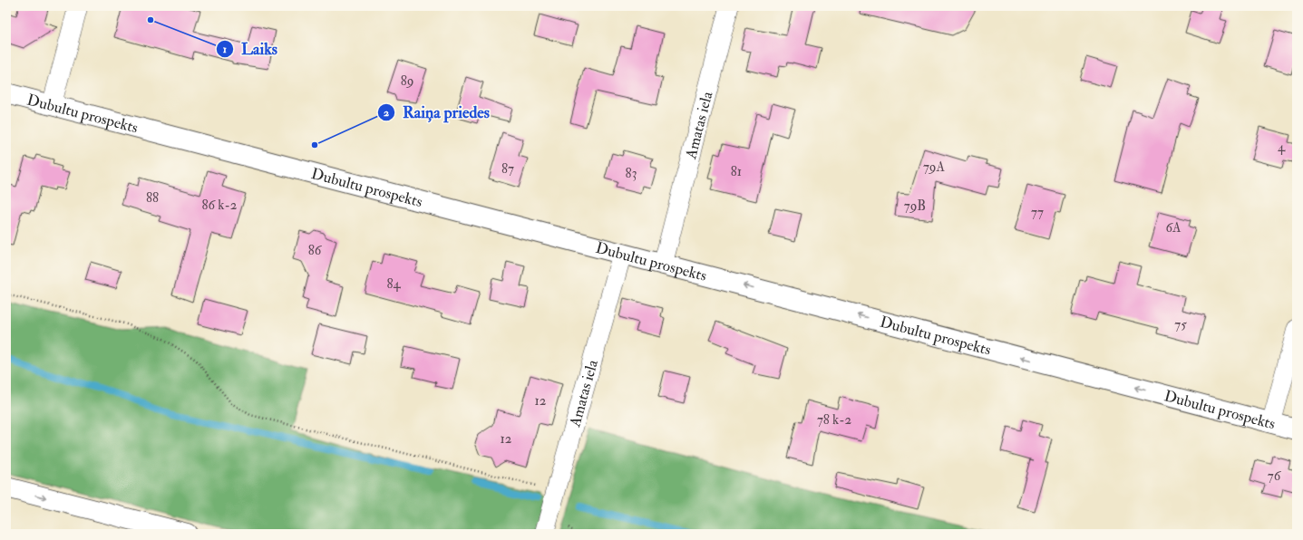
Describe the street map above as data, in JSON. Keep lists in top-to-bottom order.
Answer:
{
  "streets": {
    "main road": ["Dubultu prospekts"],
    "street": ["Amatas iela"]
  },
  "crossings": [
    ["Dubultu prospekts", "Amatas iela"]
  ],
  "one_way": ["Dubultu prospekts"],
  "places": ["Laiks", "Raiņa priedes"],
  "house_numbers": [
    "89",
    "4",
    "79A",
    "87",
    "81",
    "83",
    "88",
    "86 k-2",
    "79B",
    "77",
    "6A",
    "86",
    "84",
    "75",
    "12",
    "78 k-2",
    "12",
    "76"
  ]
}
